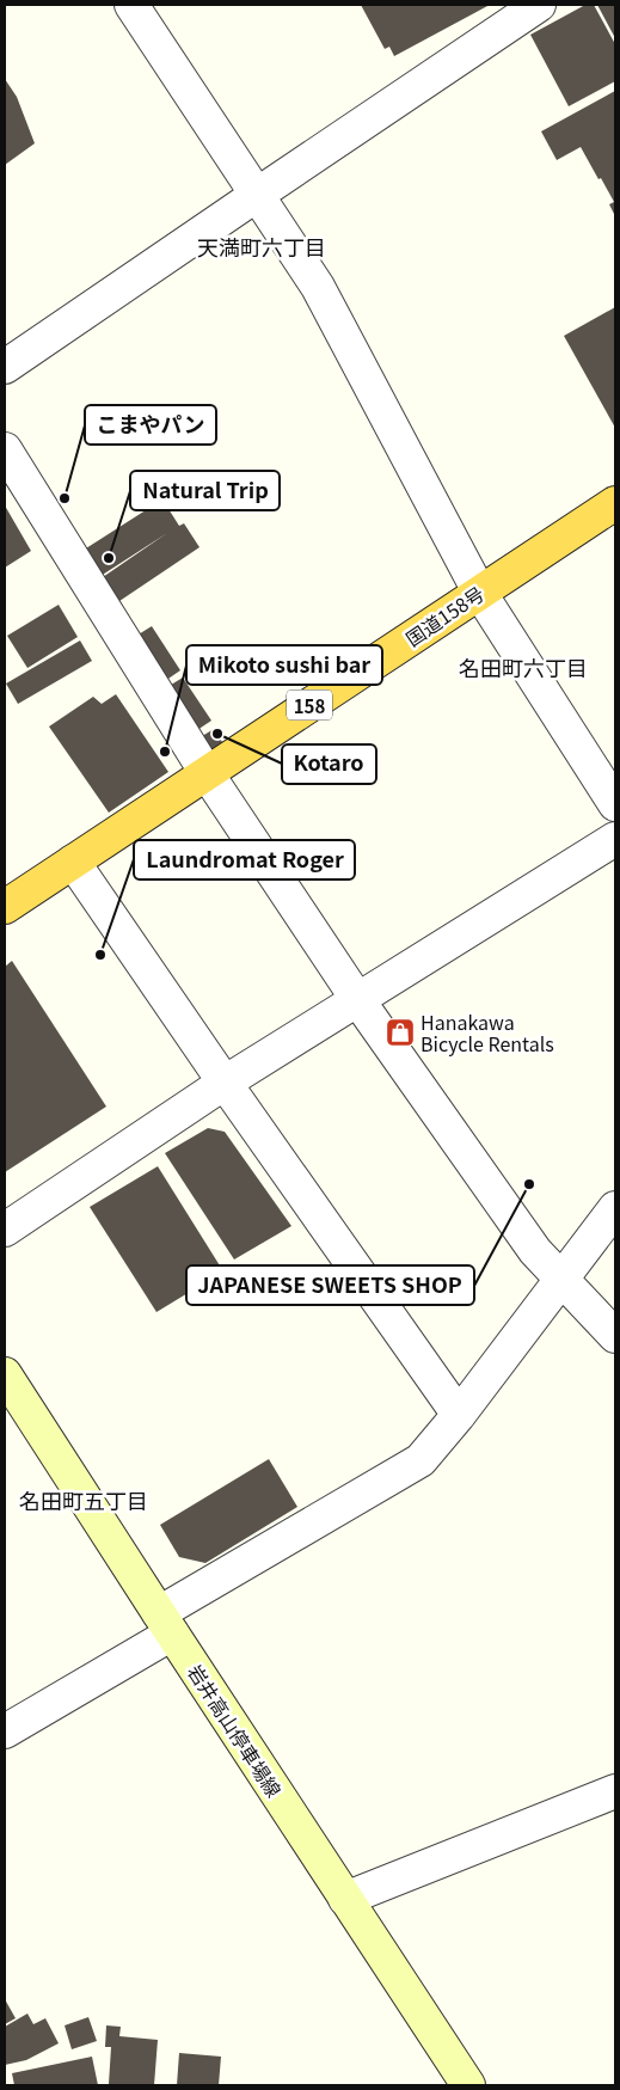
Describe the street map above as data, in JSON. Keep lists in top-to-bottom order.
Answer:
{
  "streets": {
    "highway": ["国道158号", "158"],
    "main road": ["岩井高山停車場線"]
  },
  "districts": ["天満町六丁目", "名田町六丁目", "名田町五丁目"],
  "places": {
    "other": [
      "こまやパン",
      "Natural Trip",
      "Kotaro",
      "Mikoto sushi bar",
      "Laundromat Roger",
      "JAPANESE SWEETS SHOP"
    ],
    "shop": ["Hanakawa Bicycle Rentals"]
  }
}
